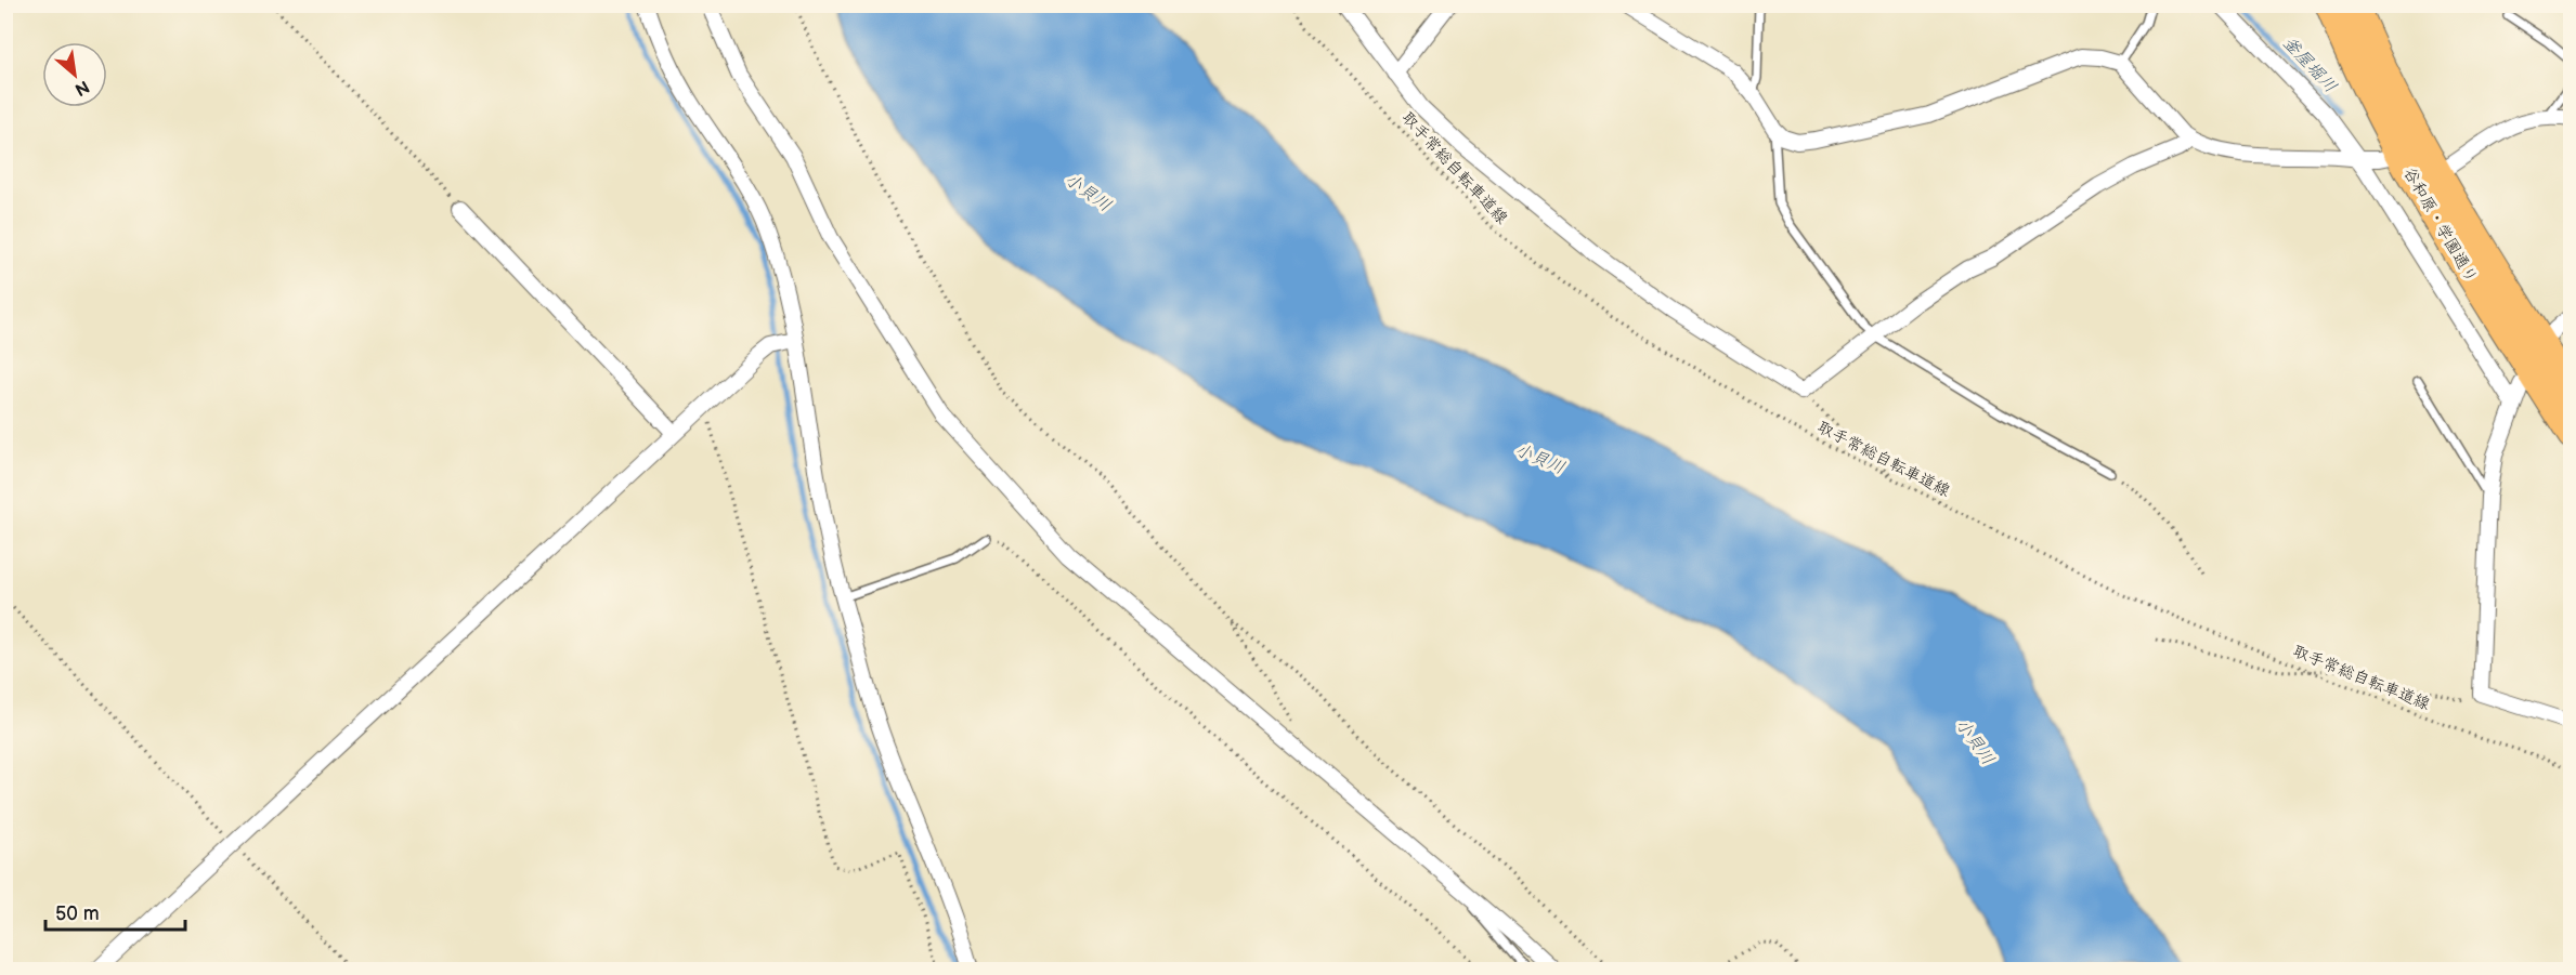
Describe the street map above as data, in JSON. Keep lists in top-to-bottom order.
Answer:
{
  "streets": {
    "highway": ["谷和原・学園通り"],
    "path": ["取手常総自転車道線"]
  },
  "water": ["釜屋堀川", "小貝川"],
  "scale_bar": "50 m",
  "north": "bottom right"
}
